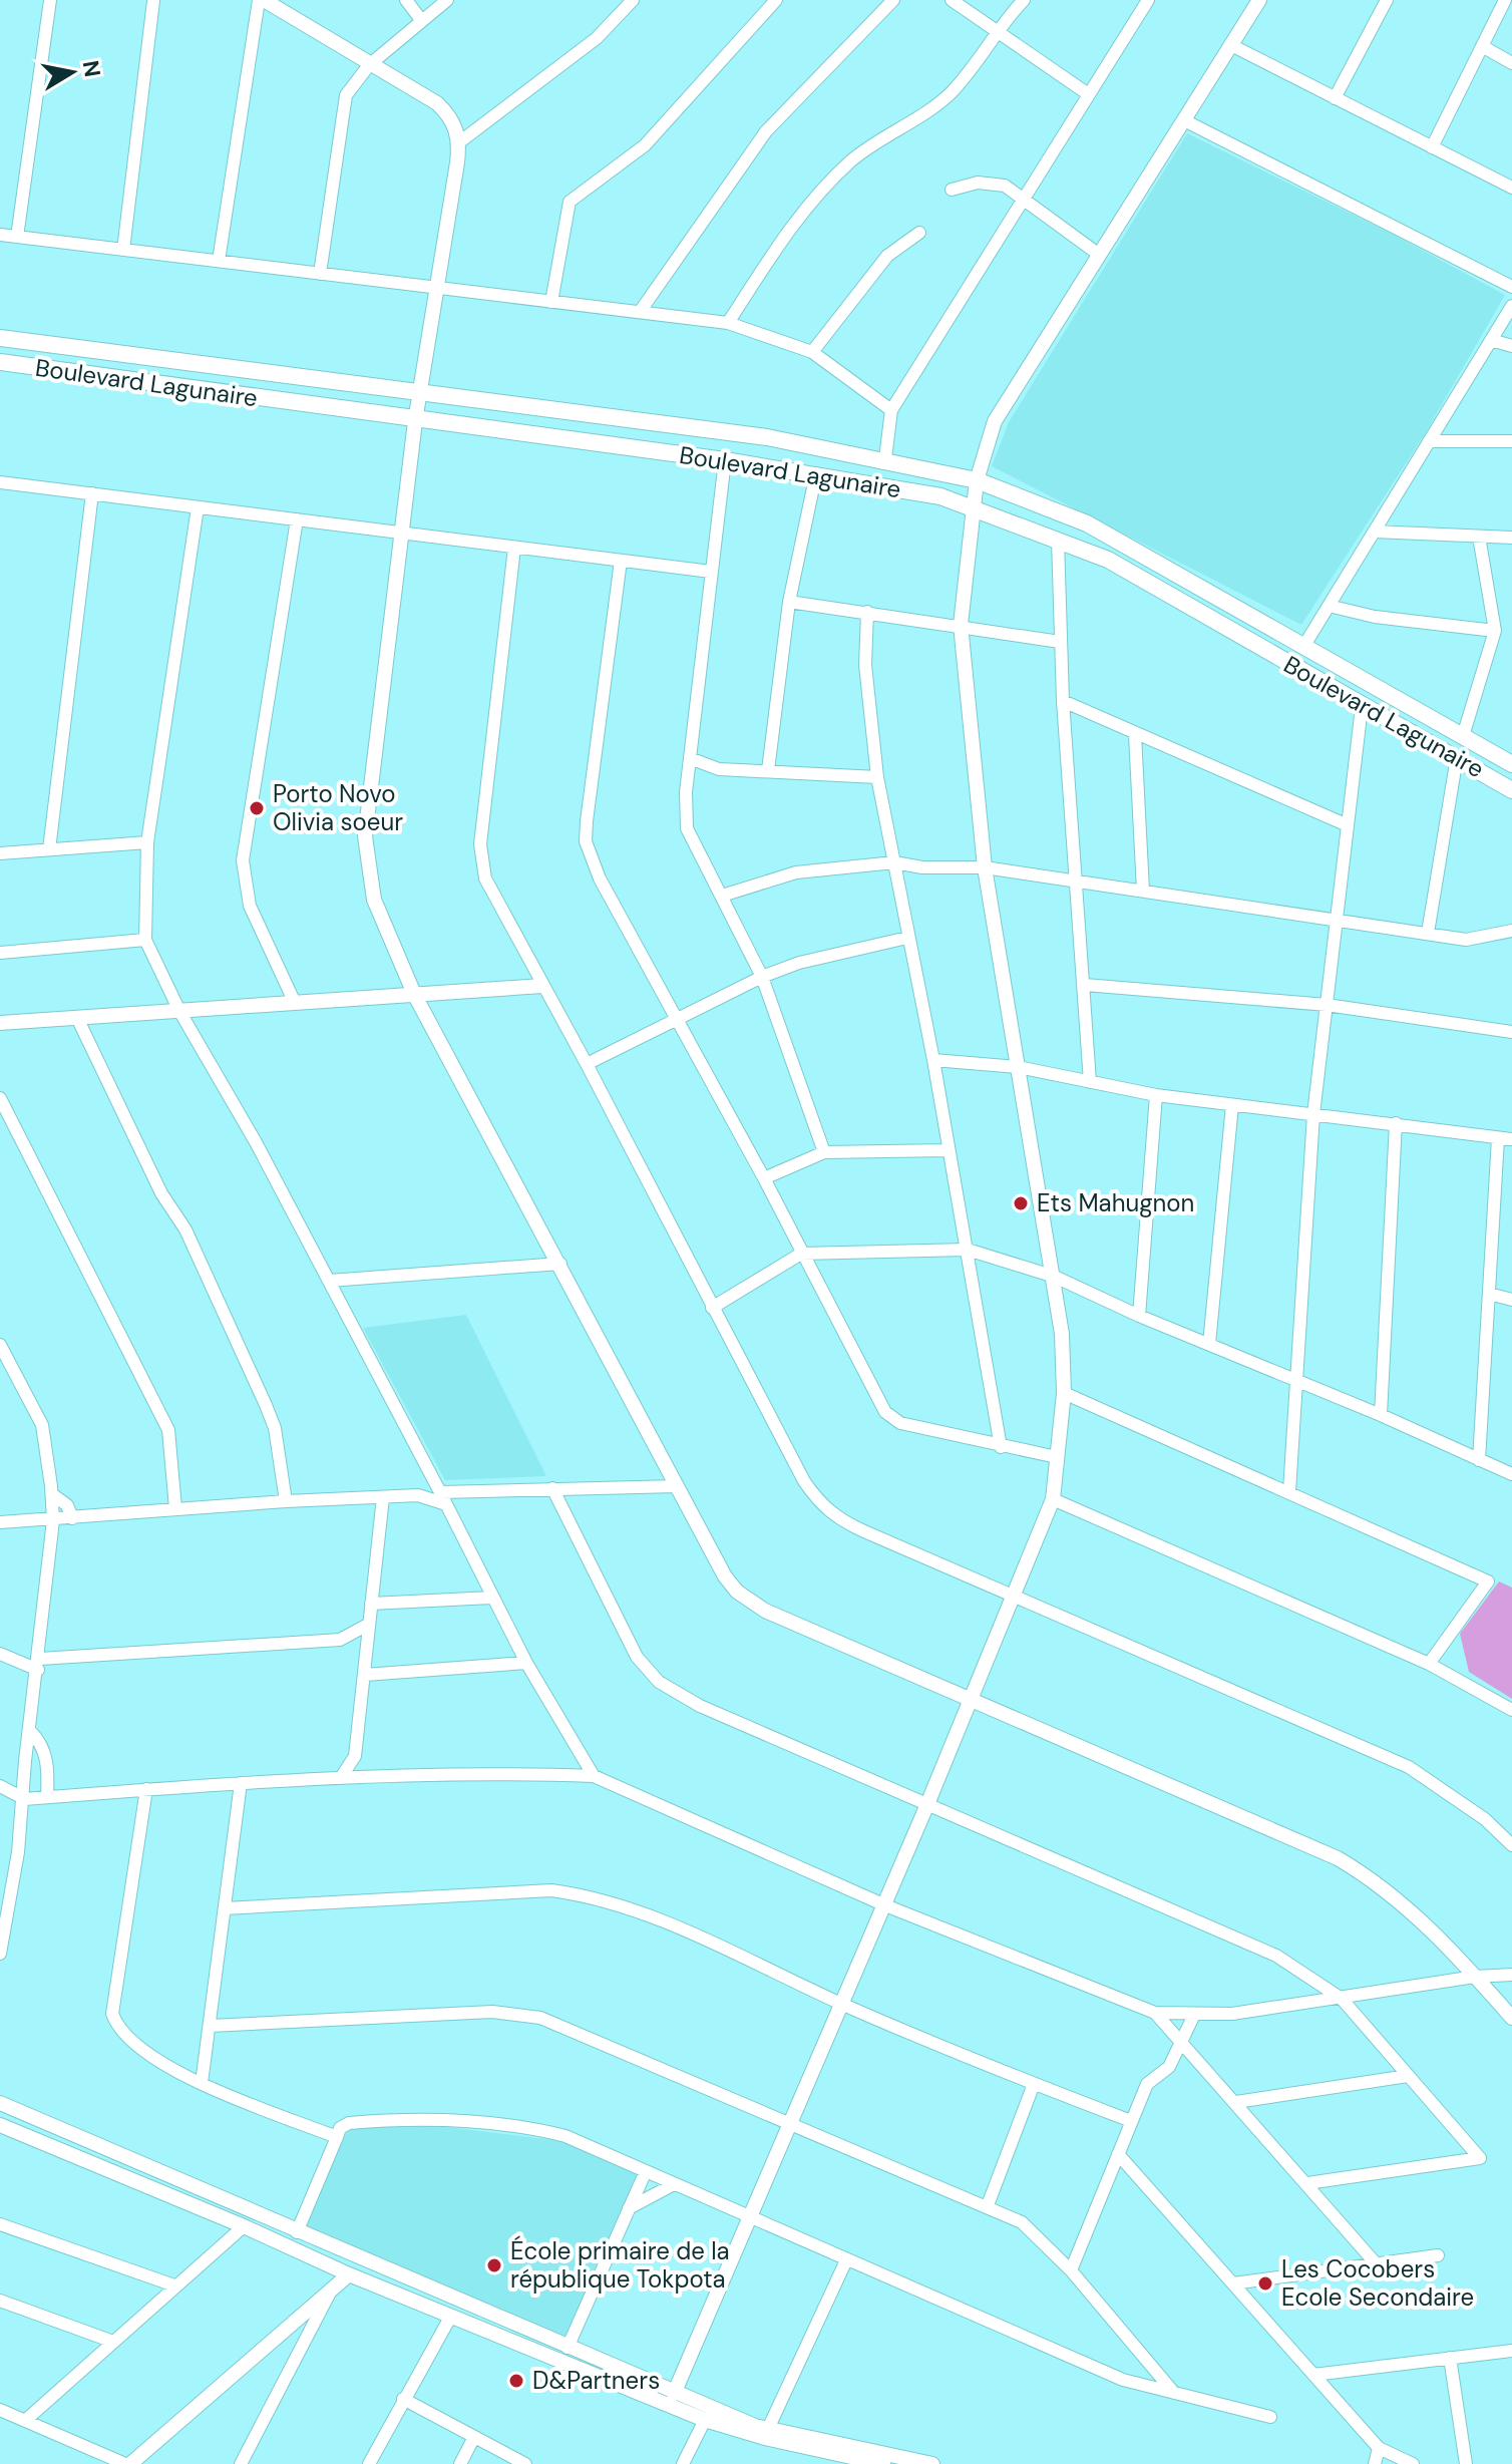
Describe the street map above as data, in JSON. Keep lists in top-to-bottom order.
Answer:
{
  "streets": {
    "main road": ["Boulevard Lagunaire"]
  },
  "places": [
    "Porto Novo Olivia soeur",
    "Ets Mahugnon",
    "École primaire de la république Tokpota",
    "Les Cocobers Ecole Secondaire",
    "D&Partners"
  ],
  "north": "right"
}
